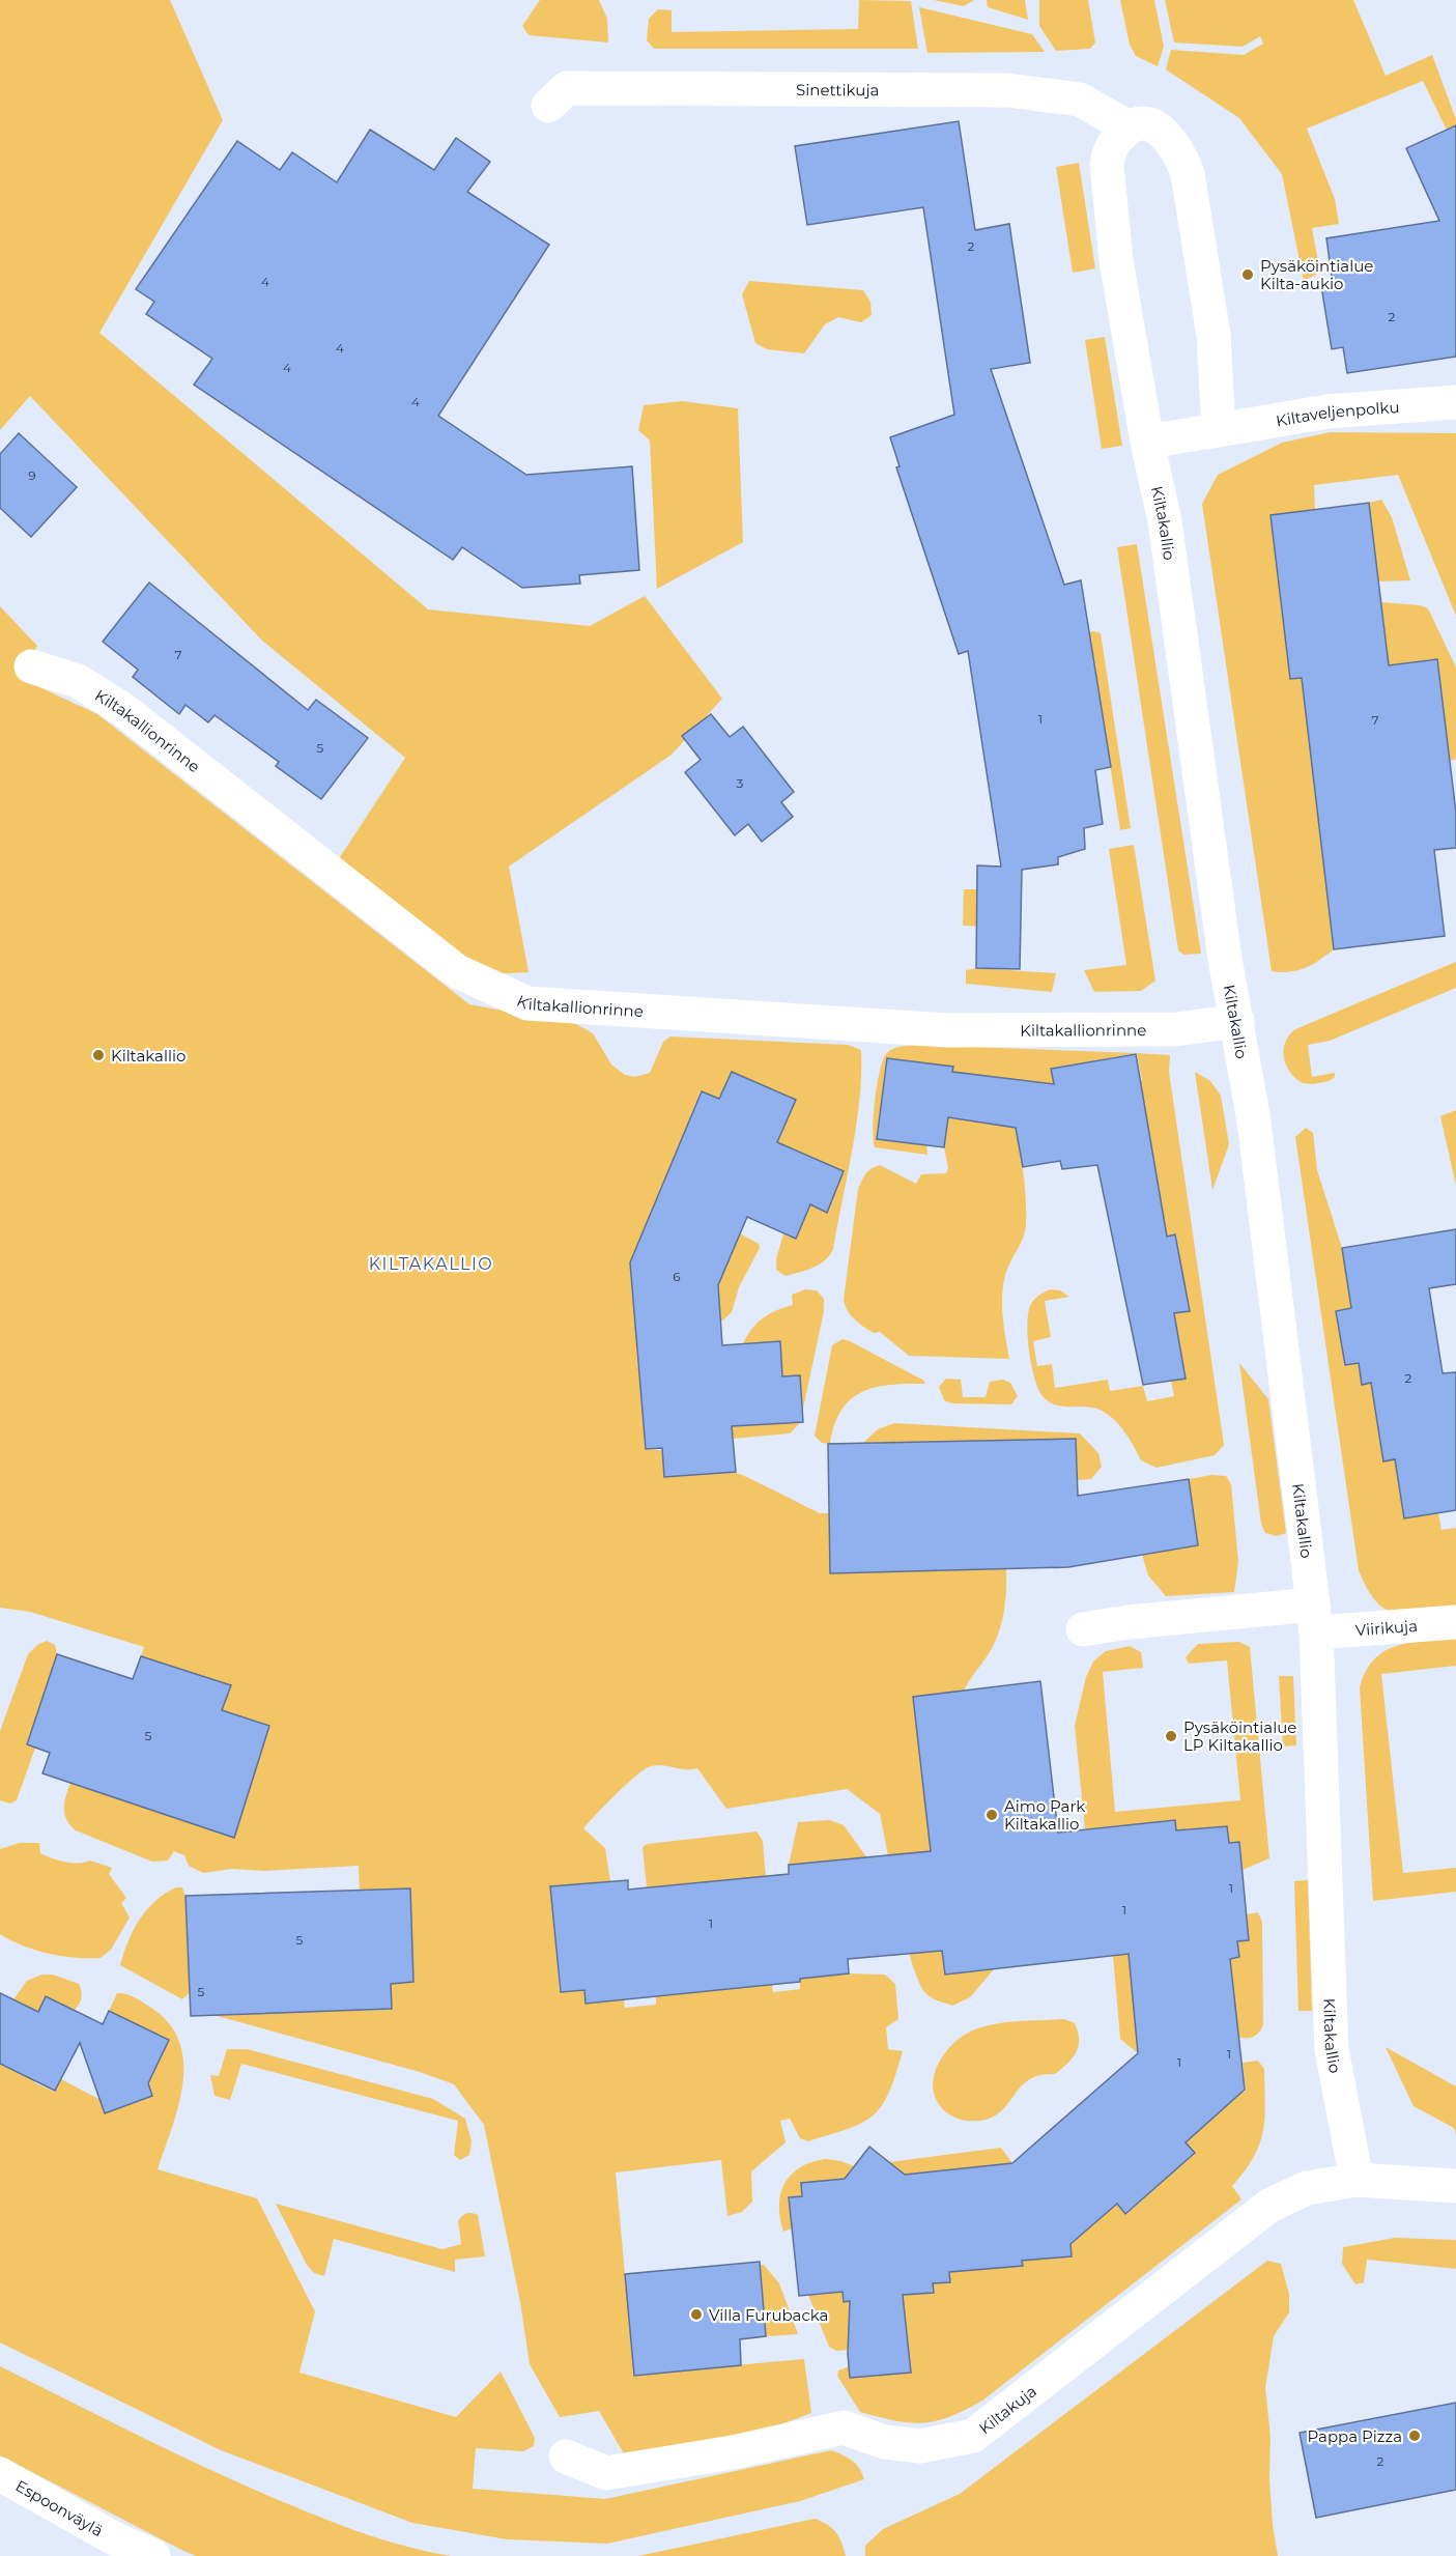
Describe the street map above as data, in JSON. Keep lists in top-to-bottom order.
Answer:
{
  "streets": {
    "street": [
      "Sinettikuja",
      "Kiltaveljenpolku",
      "Kiltakallio",
      "Kiltakallionrinne",
      "Viirikuja",
      "Kiltakuja",
      "Espoonväylä"
    ]
  },
  "crossings": [
    ["Sinettikuja", "Kiltakallio"],
    ["Kiltakallio", "Kiltakallionrinne"],
    ["Kiltakallio", "Viirikuja"],
    ["Kiltakallio", "Kiltakuja"]
  ],
  "districts": ["KILTAKALLIO"],
  "places": [
    "Pysäköintialue Kilta-aukio",
    "Kiltakallio",
    "Pysäköintialue LP Kiltakallio",
    "Aimo Park Kiltakallio",
    "Villa Furubacka",
    "Pappa Pizza"
  ],
  "house_numbers": [
    "2",
    "4",
    "2",
    "4",
    "4",
    "4",
    "9",
    "7",
    "1",
    "7",
    "5",
    "3",
    "6",
    "2",
    "5",
    "1",
    "1",
    "1",
    "5",
    "5",
    "1",
    "1",
    "2"
  ]
}
